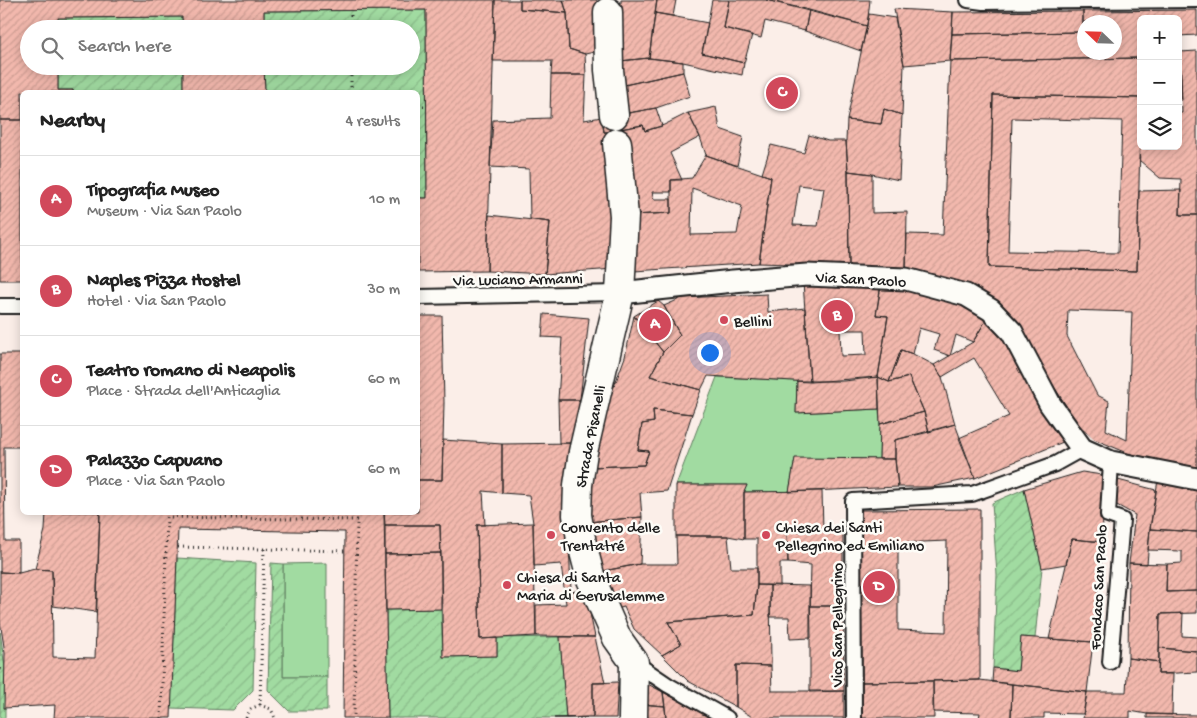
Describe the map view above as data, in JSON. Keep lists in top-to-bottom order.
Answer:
{
  "streets": {
    "street": ["Via San Paolo", "Strada Pisanelli"],
    "lane": ["Via Luciano Armanni", "Fondaco San Paolo", "Vico San Pellegrino"]
  },
  "crossings": [
    ["Via Luciano Armanni", "Via San Paolo"],
    ["Via Luciano Armanni", "Strada Pisanelli"],
    ["Via San Paolo", "Strada Pisanelli"],
    ["Via San Paolo", "Vico San Pellegrino"]
  ],
  "places": [
    "Bellini",
    "Convento delle Trentatré",
    "Chiesa dei Santi Pellegrino ed Emiliano",
    "Chiesa di Santa Maria di Gerusalemme"
  ],
  "north": "top left",
  "page": {
    "map_buttons": ["+", "−"],
    "search": "Search here",
    "pins": [
      "C",
      "B",
      "A",
      "D"
    ],
    "heading": ["Nearby", "4 results"],
    "list": [
      {
        "mark": "A",
        "name": "Tipografia Museo",
        "note": "Museum · Via San Paolo",
        "value": "10 m"
      },
      {
        "mark": "B",
        "name": "Naples Pizza Hostel",
        "note": "Hotel · Via San Paolo",
        "value": "30 m"
      },
      {
        "mark": "C",
        "name": "Teatro romano di Neapolis",
        "note": "Place · Strada dell'Anticaglia",
        "value": "60 m"
      },
      {
        "mark": "D",
        "name": "Palazzo Capuano",
        "note": "Place · Via San Paolo",
        "value": "60 m"
      }
    ]
  }
}
